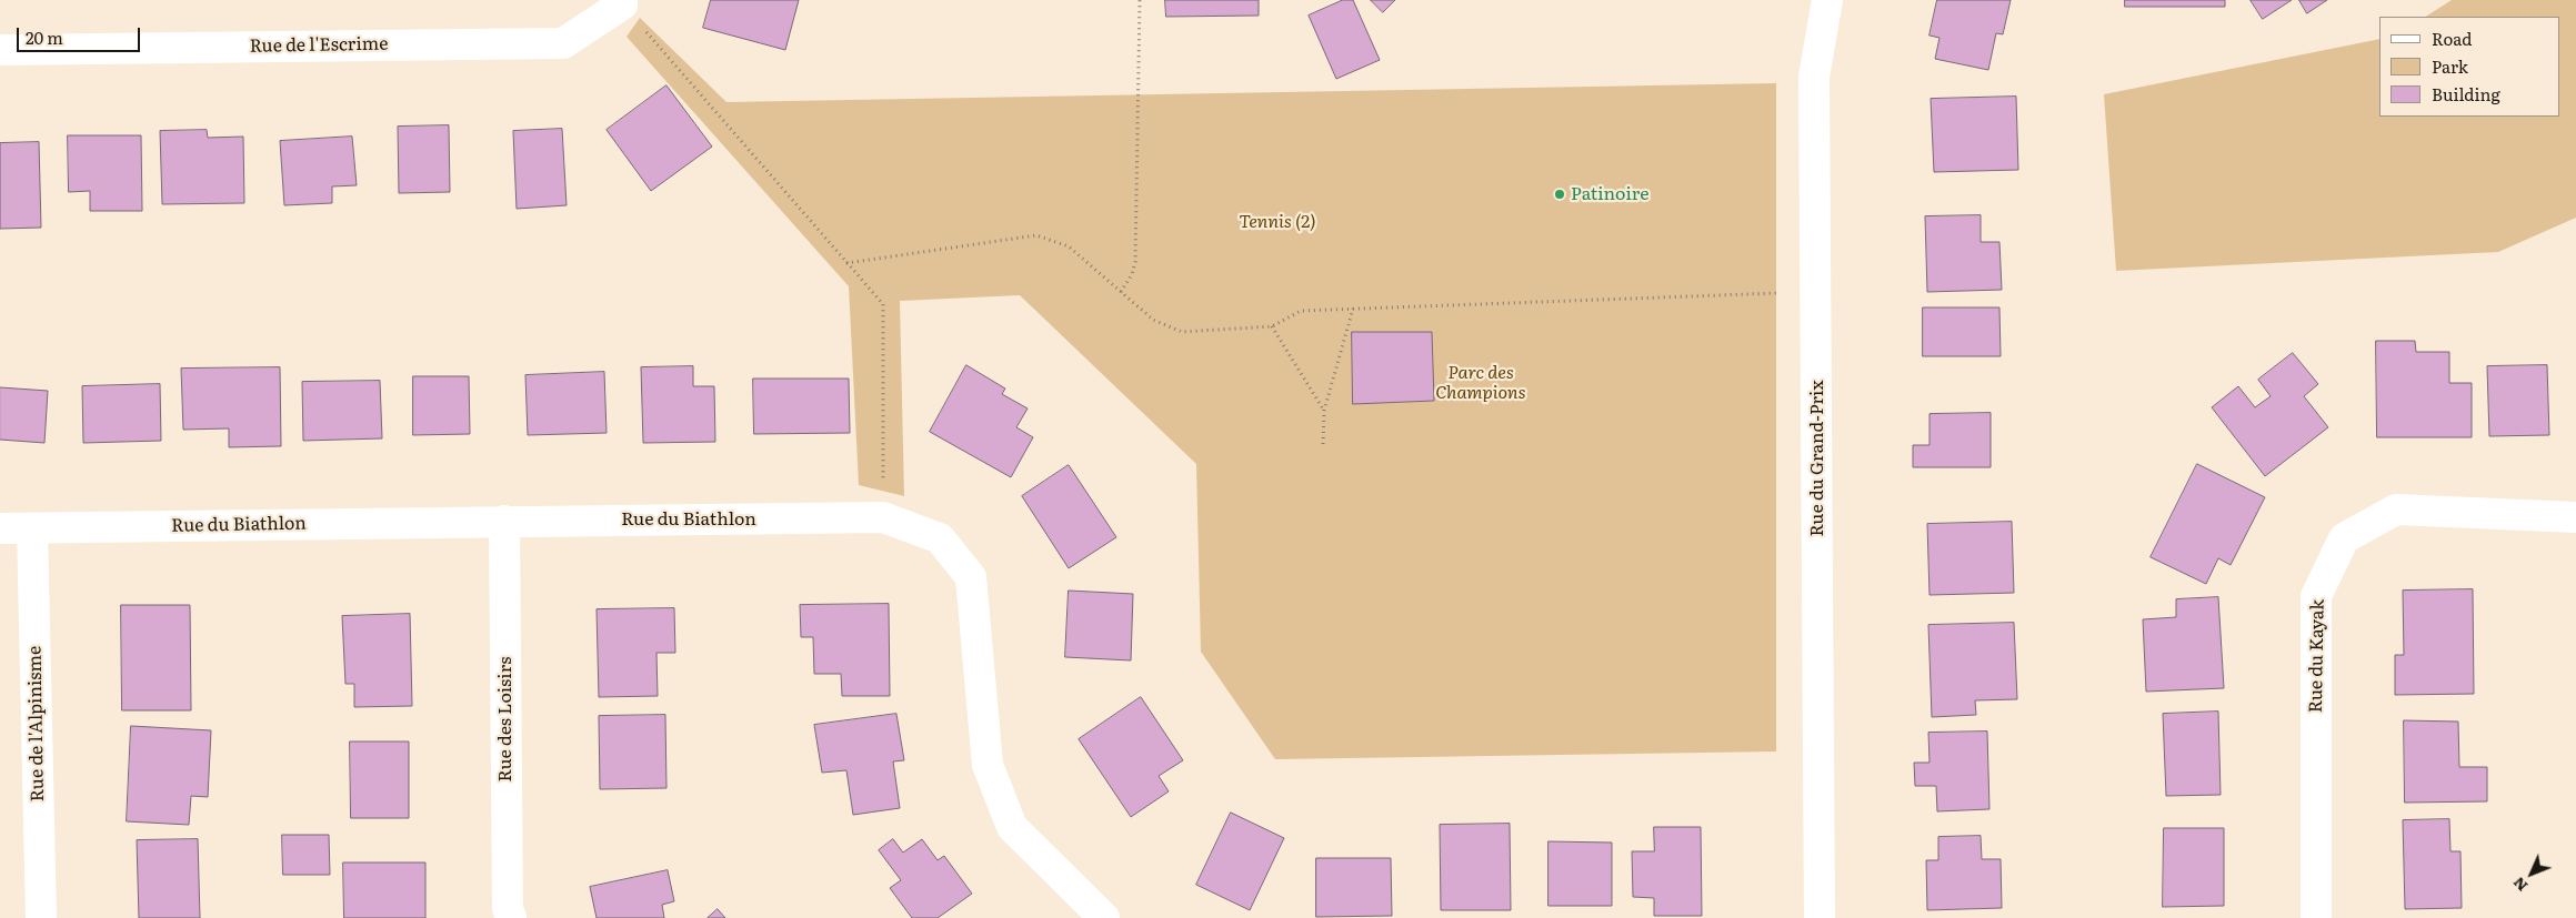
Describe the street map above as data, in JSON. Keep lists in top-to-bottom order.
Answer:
{
  "streets": {
    "street": [
      "Rue de l'Escrime",
      "Rue du Grand-Prix",
      "Rue du Biathlon",
      "Rue du Kayak",
      "Rue des Loisirs",
      "Rue de l'Alpinisme"
    ]
  },
  "crossings": [
    ["Rue du Biathlon", "Rue des Loisirs"],
    ["Rue du Biathlon", "Rue de l'Alpinisme"]
  ],
  "parks": ["Tennis (2)", "Parc des Champions"],
  "places": ["Patinoire"],
  "legend": ["Road", "Park", "Building"],
  "scale_bar": "20 m",
  "north": "bottom left"
}
